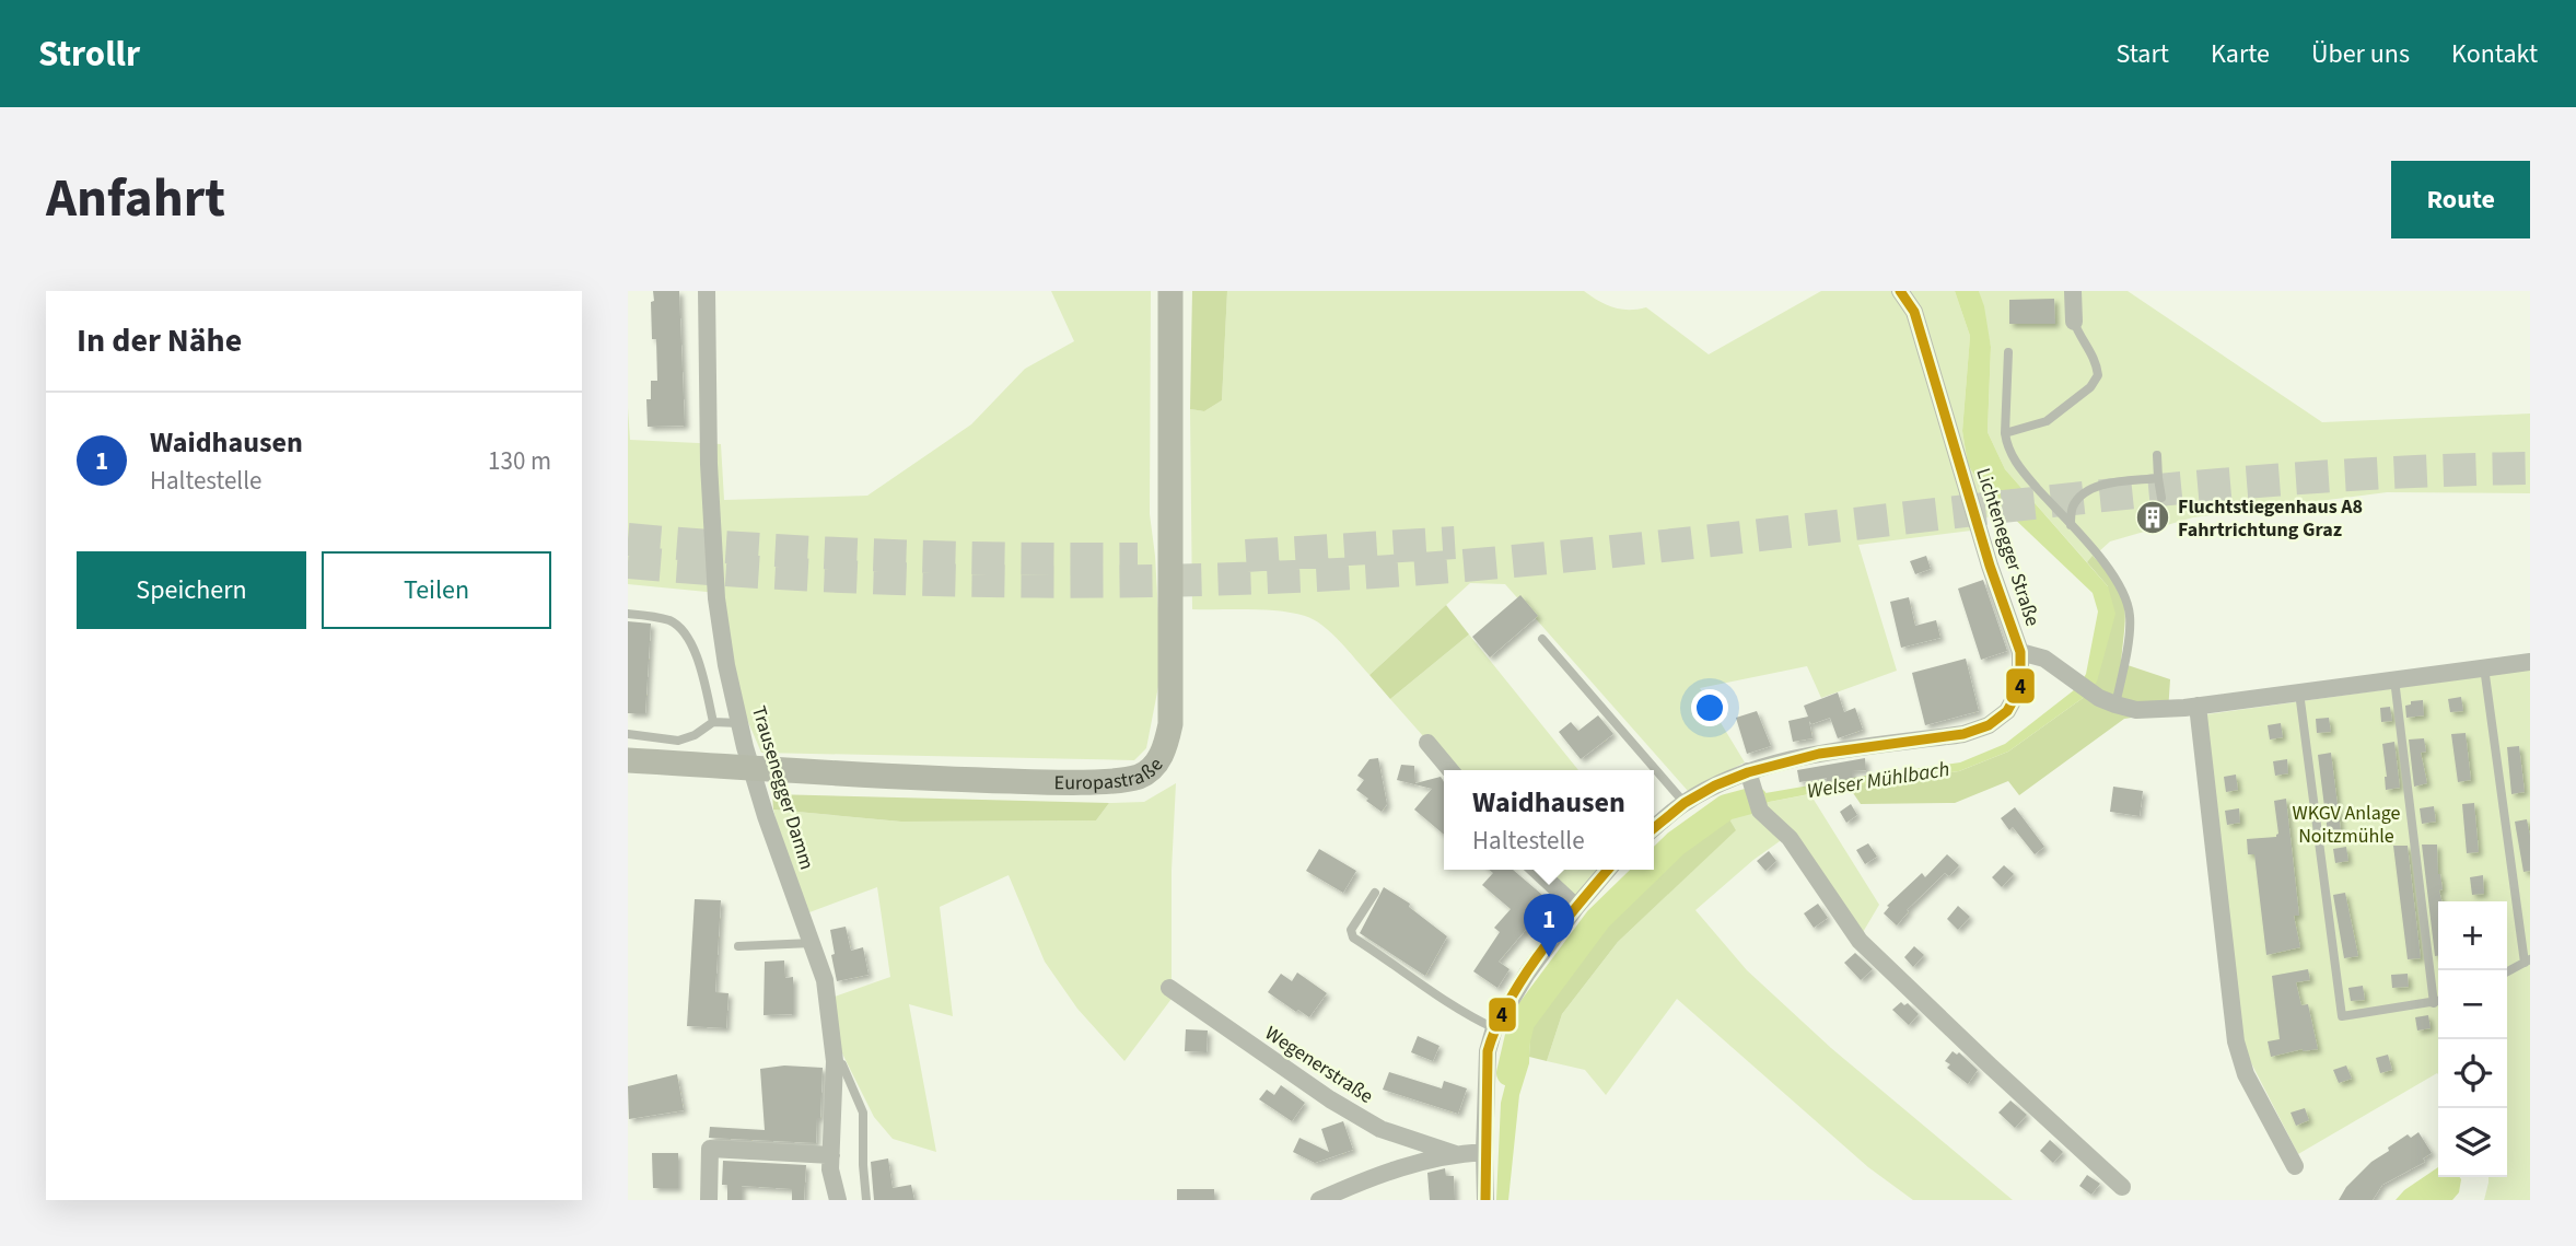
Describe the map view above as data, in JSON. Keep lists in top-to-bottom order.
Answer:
{
  "streets": {
    "street": [
      "Lichtenegger Straße",
      "Europastraße",
      "Trausenegger Damm",
      "Wegenerstraße"
    ]
  },
  "crossings": [
    ["Europastraße", "Trausenegger Damm"]
  ],
  "water": ["Welser Mühlbach"],
  "parks": ["WKGV Anlage Noitzmühle"],
  "places": {
    "building": ["Fluchtstiegenhaus A8 Fahrtrichtung Graz"]
  },
  "lines": ["transit line 4"],
  "page": {
    "header": "Strollr",
    "nav": [
      "Start",
      "Karte",
      "Über uns",
      "Kontakt"
    ],
    "title": "Anfahrt",
    "buttons": [
      "Route",
      ["Speichern", "Teilen"]
    ],
    "heading": "In der Nähe",
    "list": [
      {
        "mark": "1",
        "name": "Waidhausen",
        "note": "Haltestelle",
        "value": "130 m"
      }
    ],
    "popup": ["Waidhausen", "Haltestelle"],
    "pins": "1",
    "map_buttons": ["+", "−"]
  }
}
